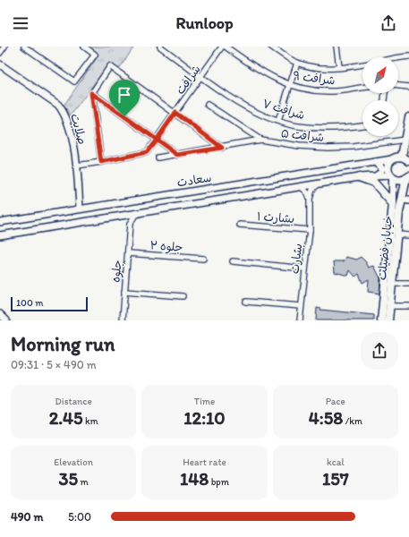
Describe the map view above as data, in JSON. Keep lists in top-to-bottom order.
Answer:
{
  "streets": {
    "main road": ["خیابان فضیلت"],
    "street": [
      "شرافت ۹",
      "شرافت",
      "شرافت ۷",
      "صلابت",
      "شرافت ۵",
      "سعادت",
      "بشارت ۱",
      "جلوه ۲",
      "بشارت",
      "جلوه"
    ]
  },
  "crossings": [
    ["شرافت", "شرافت ۷"],
    ["شرافت", "صلابت"],
    ["صلابت", "سعادت"],
    ["سعادت", "خیابان فضیلت"],
    ["بشارت ۱", "بشارت"],
    ["جلوه ۲", "جلوه"]
  ],
  "scale_bar": "100 m",
  "north": "top right",
  "page": {
    "header": "Runloop",
    "scale": "100 m",
    "heading": ["Morning run", "09:31 · 5 × 490 m"],
    "stats": [
      ["Distance", "2.45 km"],
      ["Time", "12:10"],
      ["Pace", "4:58 /km"],
      ["Elevation", "35 m"],
      ["Heart rate", "148 bpm"],
      ["kcal", "157"]
    ],
    "list": [
      {
        "name": "490 m",
        "note": "5:00"
      }
    ]
  }
}
